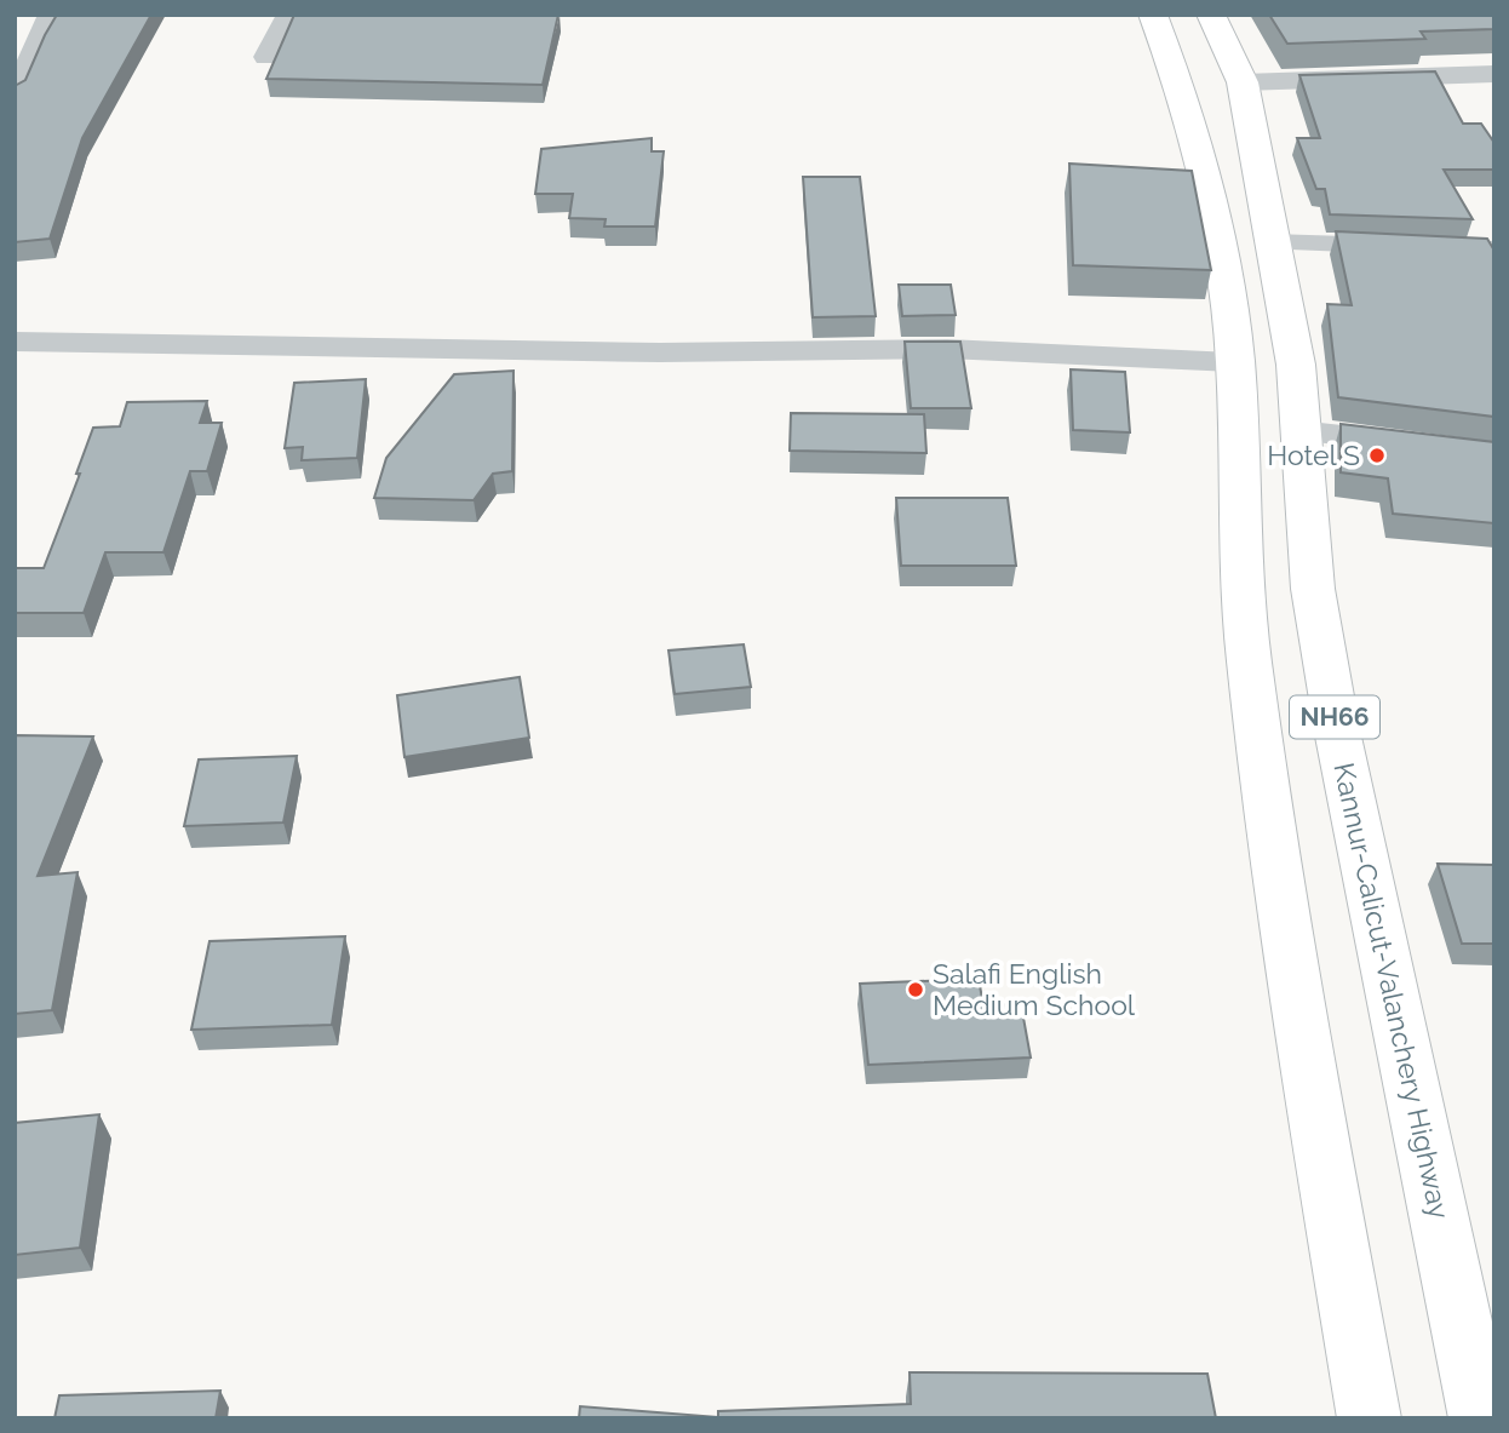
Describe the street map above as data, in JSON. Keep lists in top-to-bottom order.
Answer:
{
  "streets": {
    "highway": ["NH66", "Kannur-Calicut-Valanchery Highway"]
  },
  "places": ["Hotel S", "Salafi English Medium School"]
}
